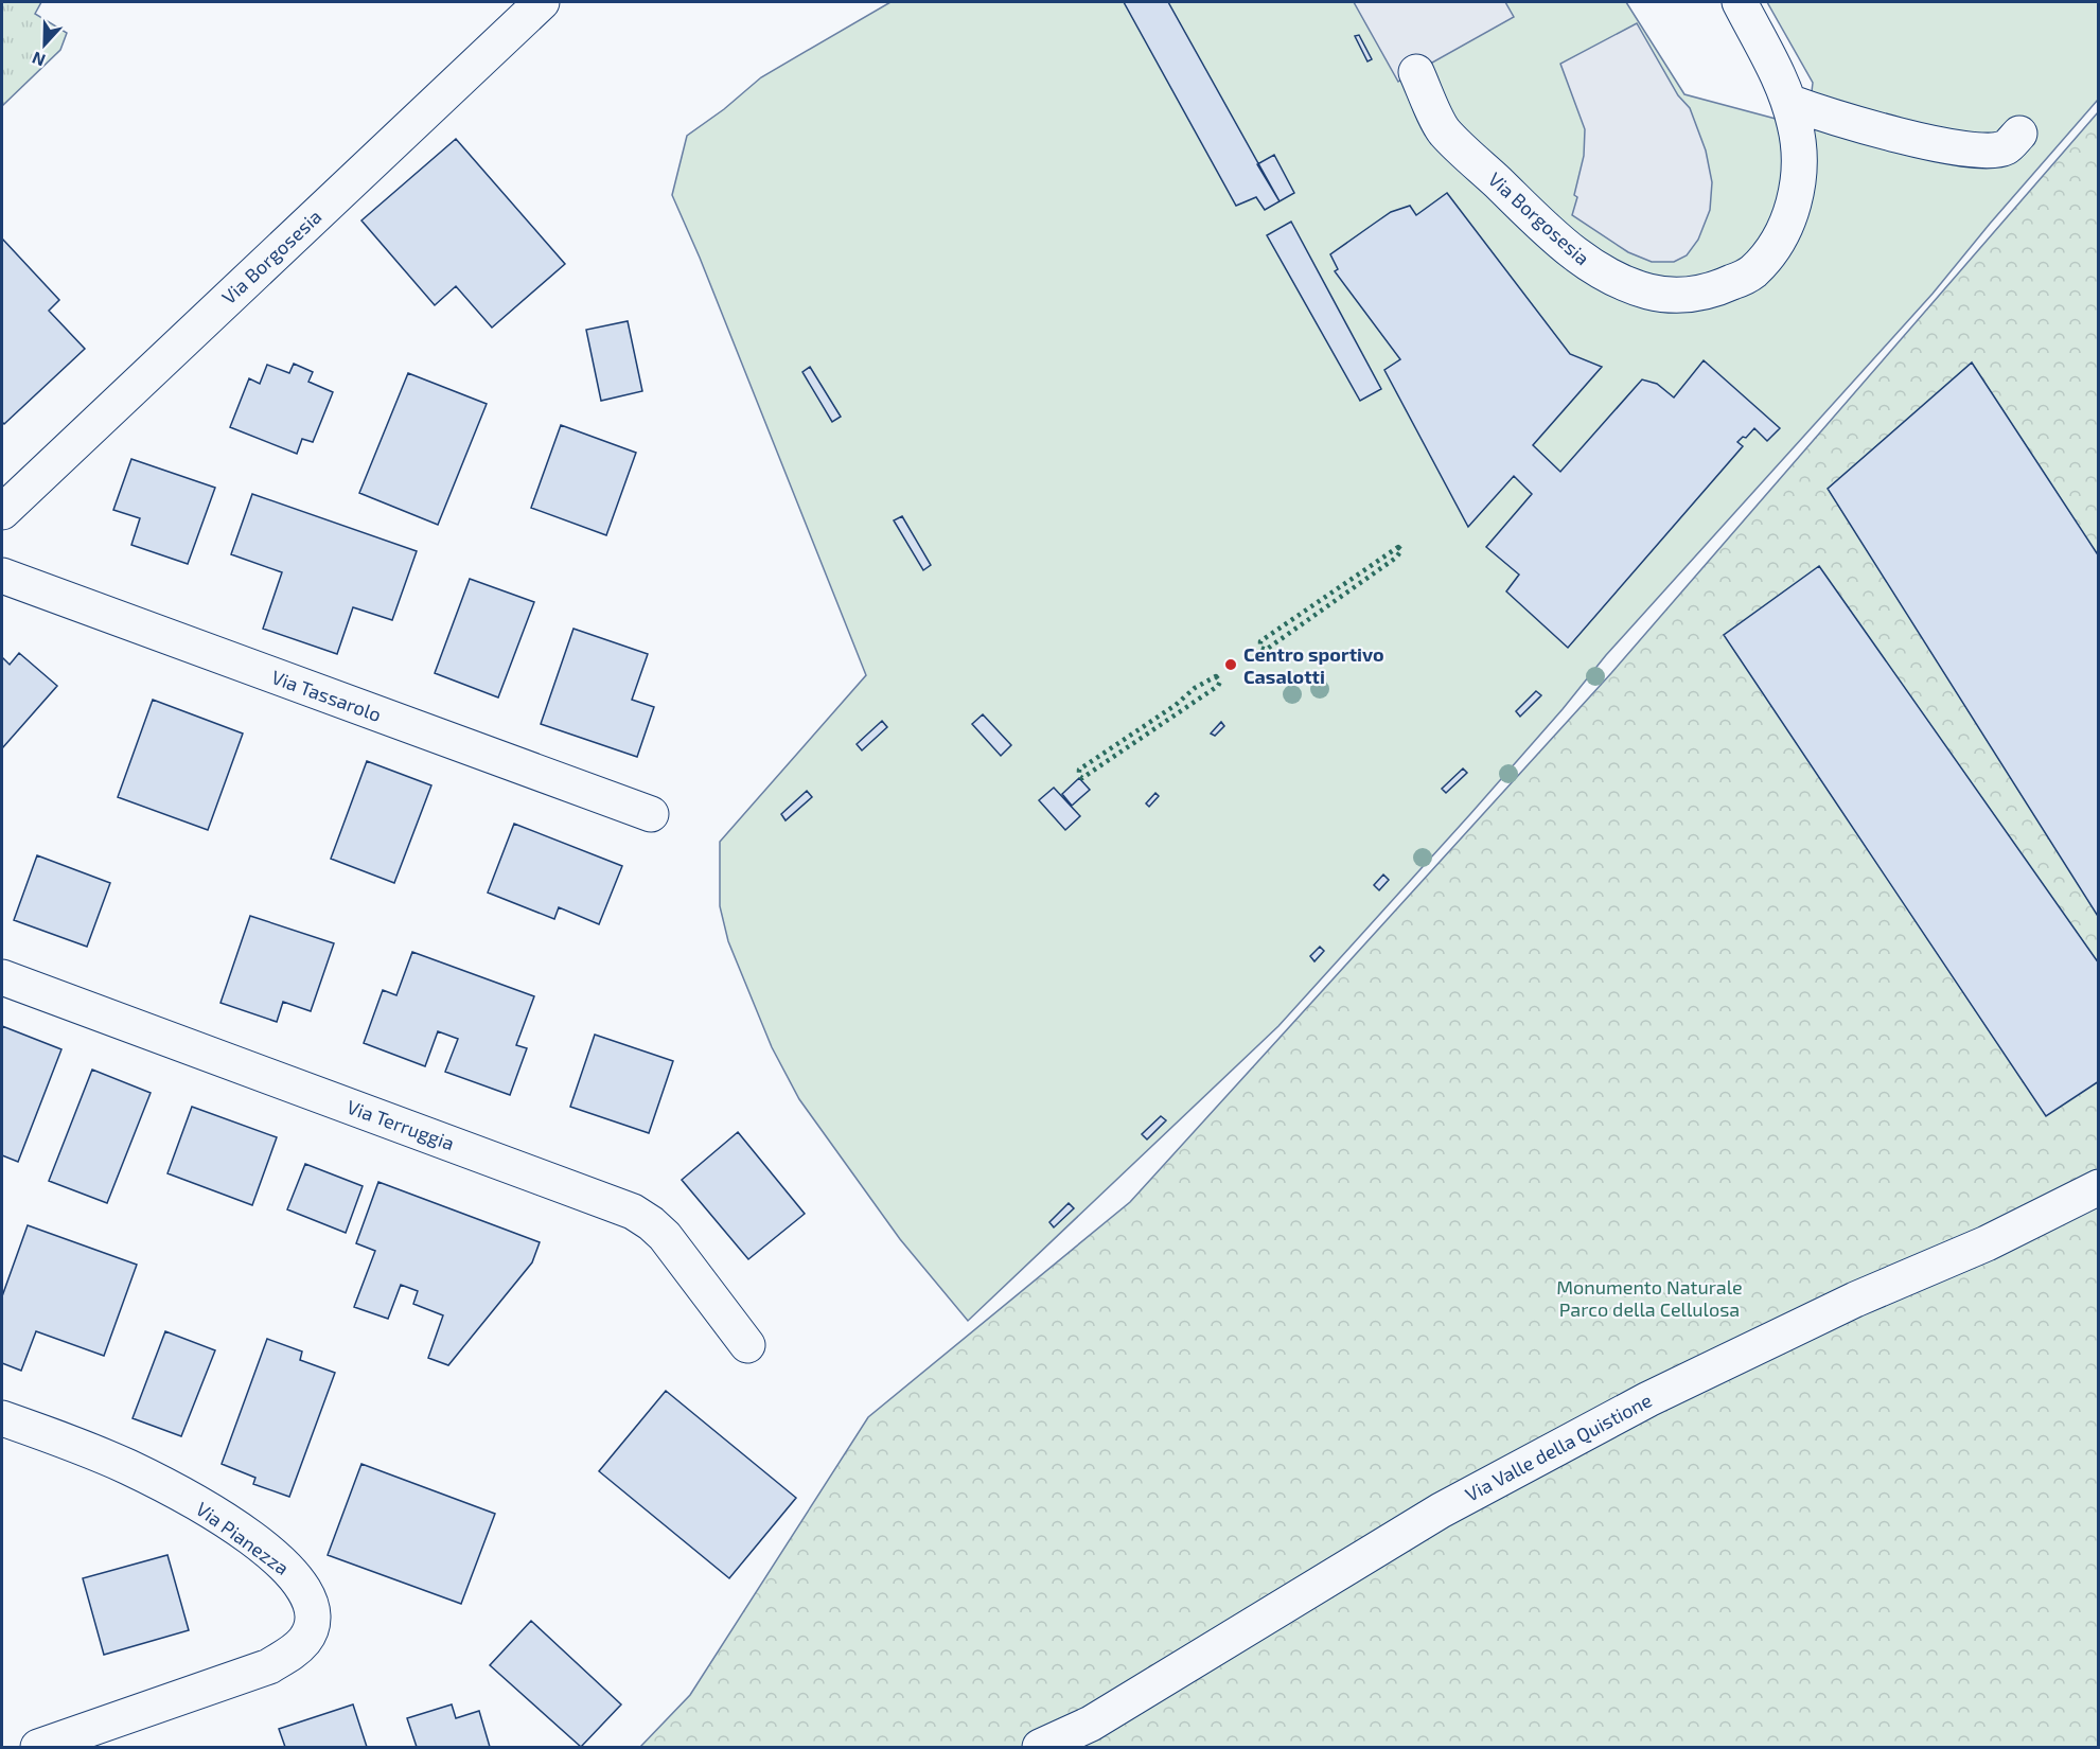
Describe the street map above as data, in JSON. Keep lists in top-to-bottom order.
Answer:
{
  "streets": {
    "street": [
      "Via Borgosesia",
      "Via Tassarolo",
      "Via Terruggia",
      "Via Valle della Quistione",
      "Via Pianezza"
    ]
  },
  "parks": ["Monumento Naturale Parco della Cellulosa"],
  "places": ["Centro sportivo Casalotti"],
  "north": "bottom"
}
